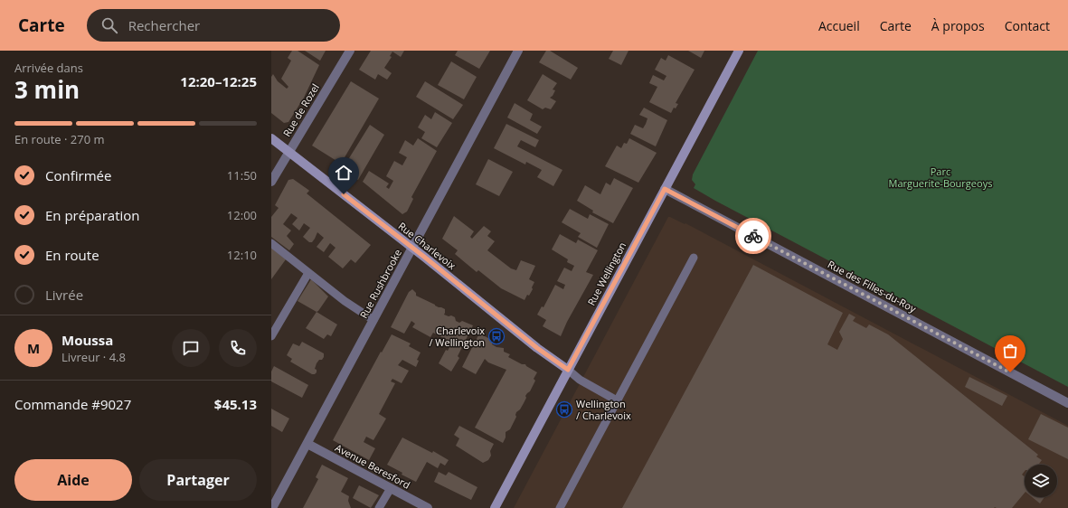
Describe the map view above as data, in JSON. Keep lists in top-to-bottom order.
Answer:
{
  "streets": {
    "main road": ["Rue Charlevoix", "Rue Wellington"],
    "street": [
      "Rue de Rozel",
      "Rue Rushbrooke",
      "Rue des Filles-du-Roy",
      "Avenue Beresford"
    ]
  },
  "crossings": [
    ["Rue de Rozel", "Rue Charlevoix"],
    ["Rue Charlevoix", "Rue Wellington"],
    ["Rue Charlevoix", "Rue Rushbrooke"],
    ["Rue Wellington", "Rue des Filles-du-Roy"],
    ["Rue Rushbrooke", "Avenue Beresford"]
  ],
  "parks": ["Parc Marguerite-Bourgeoys"],
  "places": {
    "bus stop": ["Charlevoix / Wellington", "Wellington / Charlevoix"]
  },
  "page": {
    "header": "Carte",
    "search": "Rechercher",
    "nav": [
      "Accueil",
      "Carte",
      "À propos",
      "Contact"
    ],
    "heading": ["3 min", "Arrivée dans", "12:20–12:25"],
    "panel": [
      "Moussa",
      "Livreur · 4.8",
      "Commande #9027",
      "$45.13"
    ],
    "bar": "En route · 270 m",
    "list": [
      ["Confirmée", "11:50"],
      ["En préparation", "12:00"],
      ["En route", "12:10"],
      "Livrée"
    ],
    "round": "M",
    "buttons": ["Aide", "Partager"]
  }
}
